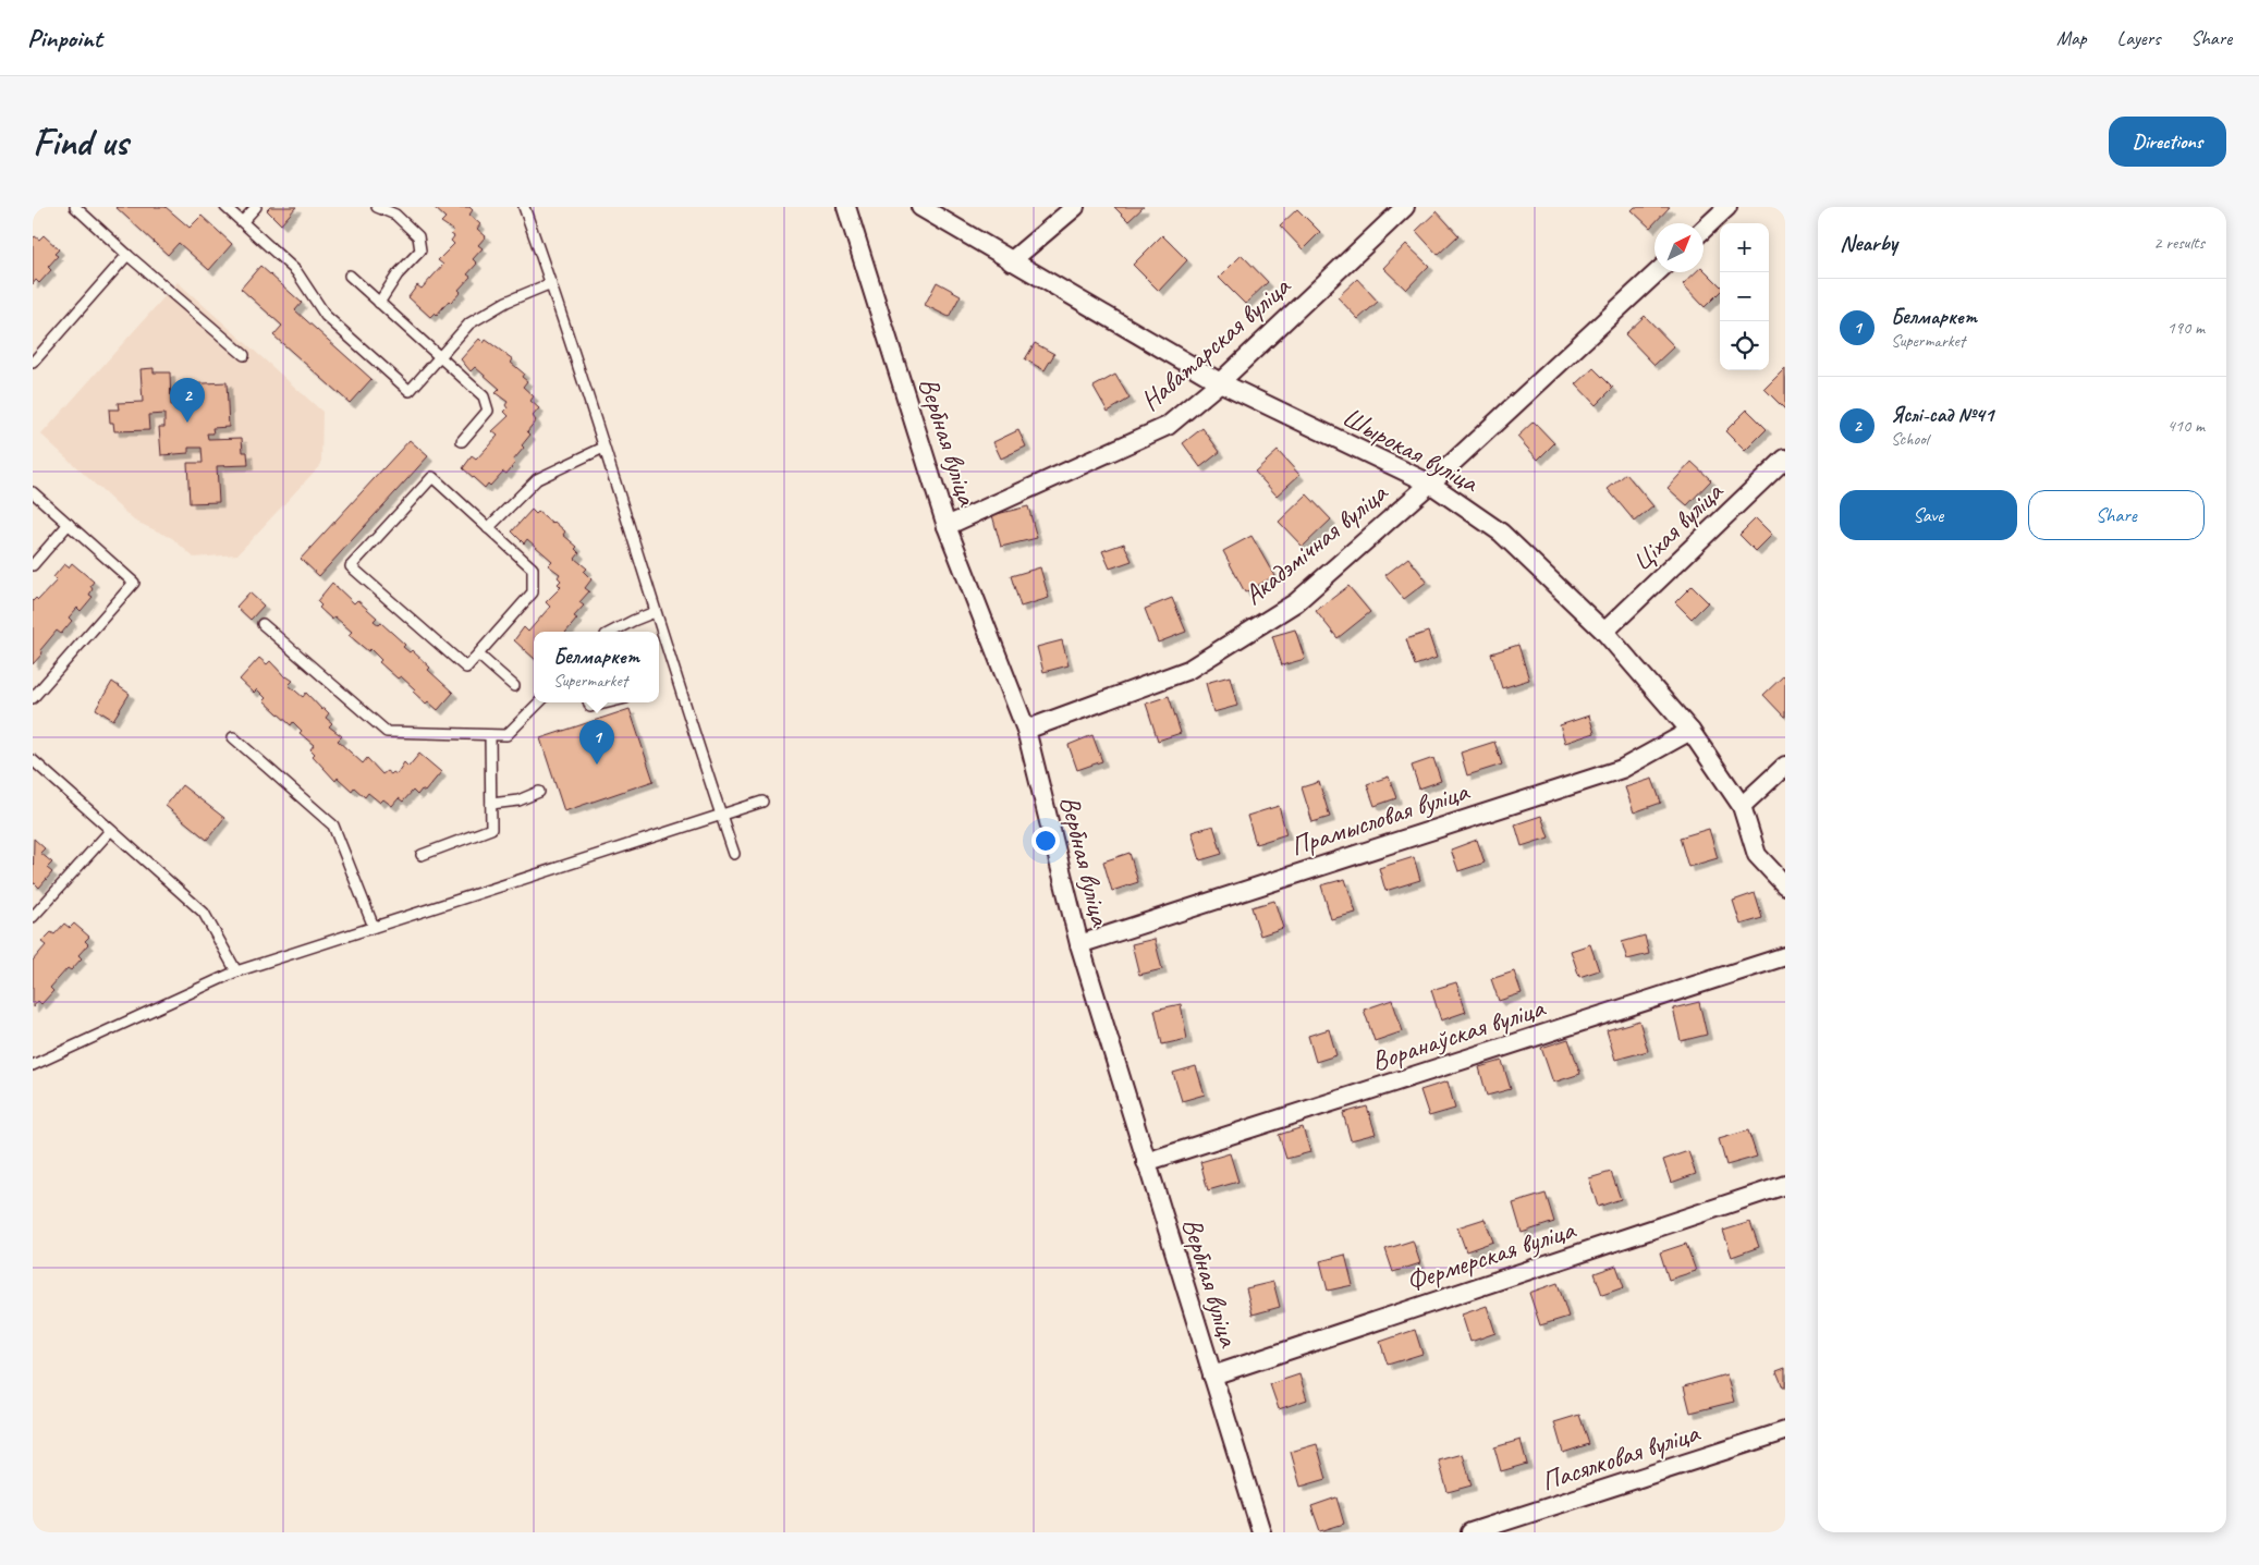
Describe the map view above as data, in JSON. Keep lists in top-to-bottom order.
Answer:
{
  "streets": {
    "street": [
      "Наватарская вуліца",
      "Вербная вуліца",
      "Шырокая вуліца",
      "Ціхая вуліца",
      "Акадэмічная вуліца",
      "Прамысловая вуліца",
      "Воранаўская вуліца",
      "Фермерская вуліца",
      "Пасялковая вуліца"
    ]
  },
  "crossings": [
    ["Наватарская вуліца", "Вербная вуліца"],
    ["Наватарская вуліца", "Шырокая вуліца"],
    ["Вербная вуліца", "Акадэмічная вуліца"],
    ["Вербная вуліца", "Прамысловая вуліца"],
    ["Вербная вуліца", "Воранаўская вуліца"],
    ["Вербная вуліца", "Фермерская вуліца"],
    ["Шырокая вуліца", "Ціхая вуліца"],
    ["Шырокая вуліца", "Акадэмічная вуліца"],
    ["Шырокая вуліца", "Прамысловая вуліца"]
  ],
  "north": "top right",
  "page": {
    "header": "Pinpoint",
    "nav": ["Map", "Layers", "Share"],
    "buttons": [
      "Directions",
      ["Save", "Share"]
    ],
    "title": "Find us",
    "heading": ["Nearby", "2 results"],
    "map_buttons": ["+", "−"],
    "list": [
      {
        "mark": "1",
        "name": "Белмаркет",
        "note": "Supermarket",
        "value": "190 m"
      },
      {
        "mark": "2",
        "name": "Яслі-сад №41",
        "note": "School",
        "value": "410 m"
      }
    ],
    "pins": ["2", "1"],
    "popup": ["Белмаркет", "Supermarket"]
  }
}
